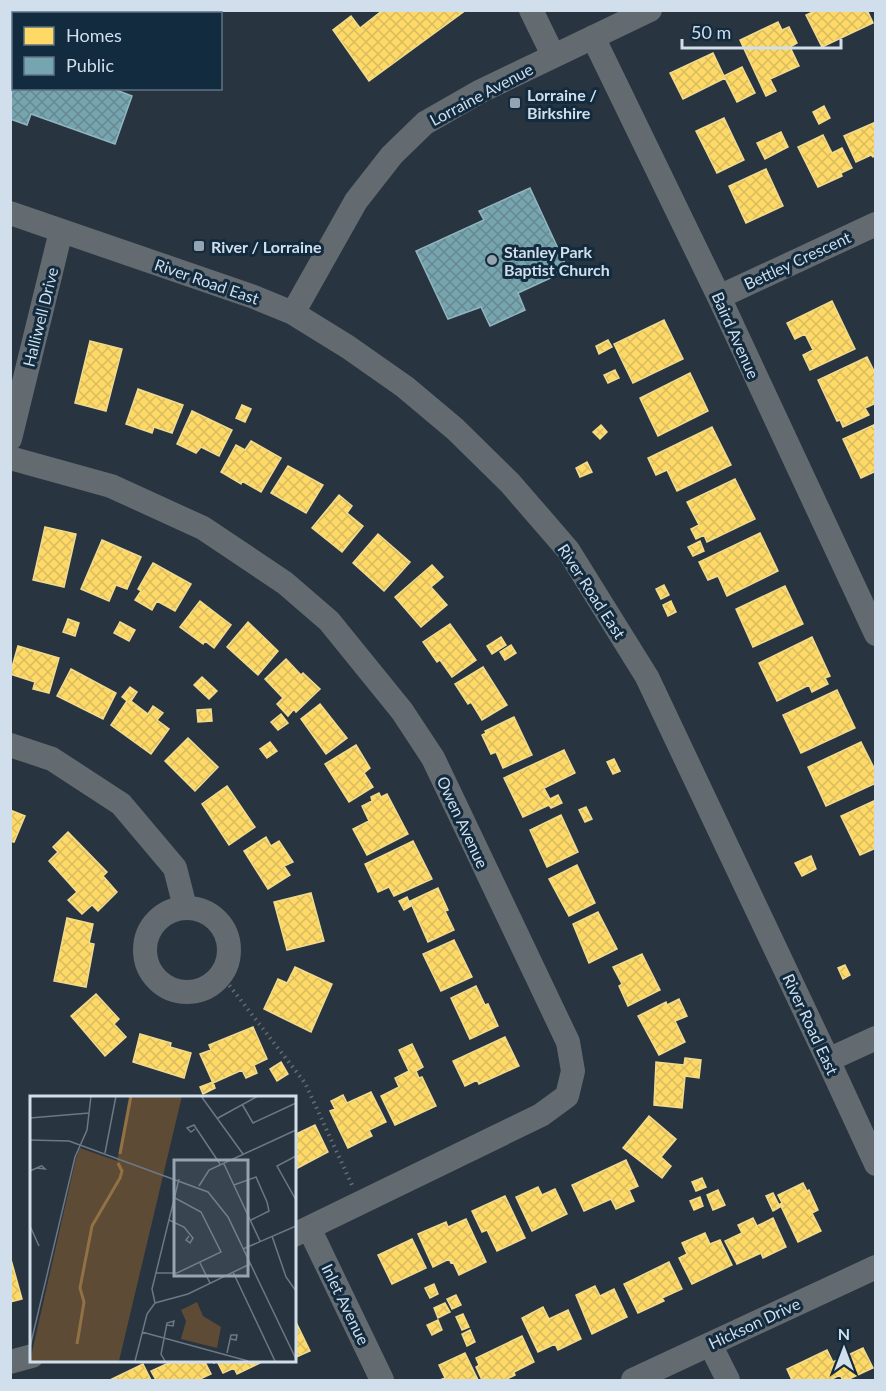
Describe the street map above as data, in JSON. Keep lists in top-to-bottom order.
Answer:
{
  "streets": {
    "street": [
      "Lorraine Avenue",
      "Bettley Crescent",
      "River Road East",
      "Halliwell Drive",
      "Baird Avenue",
      "Owen Avenue",
      "Inlet Avenue",
      "Hickson Drive"
    ]
  },
  "crossings": [
    ["Lorraine Avenue", "River Road East"],
    ["Lorraine Avenue", "Baird Avenue"],
    ["Bettley Crescent", "Baird Avenue"],
    ["River Road East", "Halliwell Drive"],
    ["Owen Avenue", "Inlet Avenue"]
  ],
  "places": {
    "transit": ["Lorraine / Birkshire", "River / Lorraine"],
    "other": ["Stanley Park Baptist Church"]
  },
  "legend": ["Homes", "Public"],
  "scale_bar": "50 m",
  "north": "top"
}
